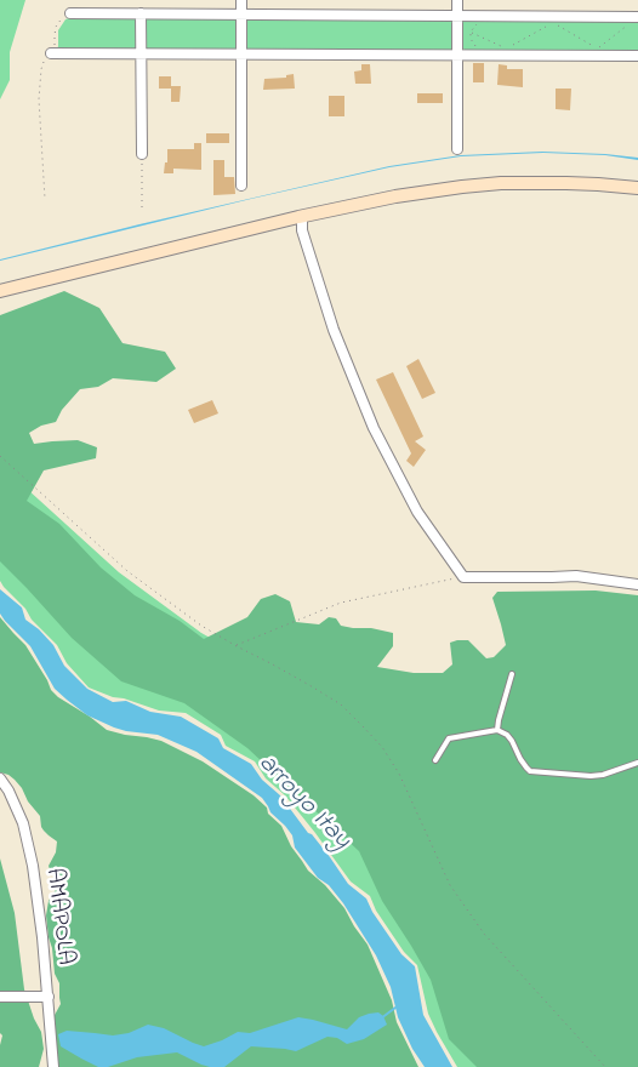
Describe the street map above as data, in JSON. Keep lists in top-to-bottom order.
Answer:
{
  "streets": {
    "street": ["AMAPOLA"]
  },
  "water": ["arroyo Itay"]
}
